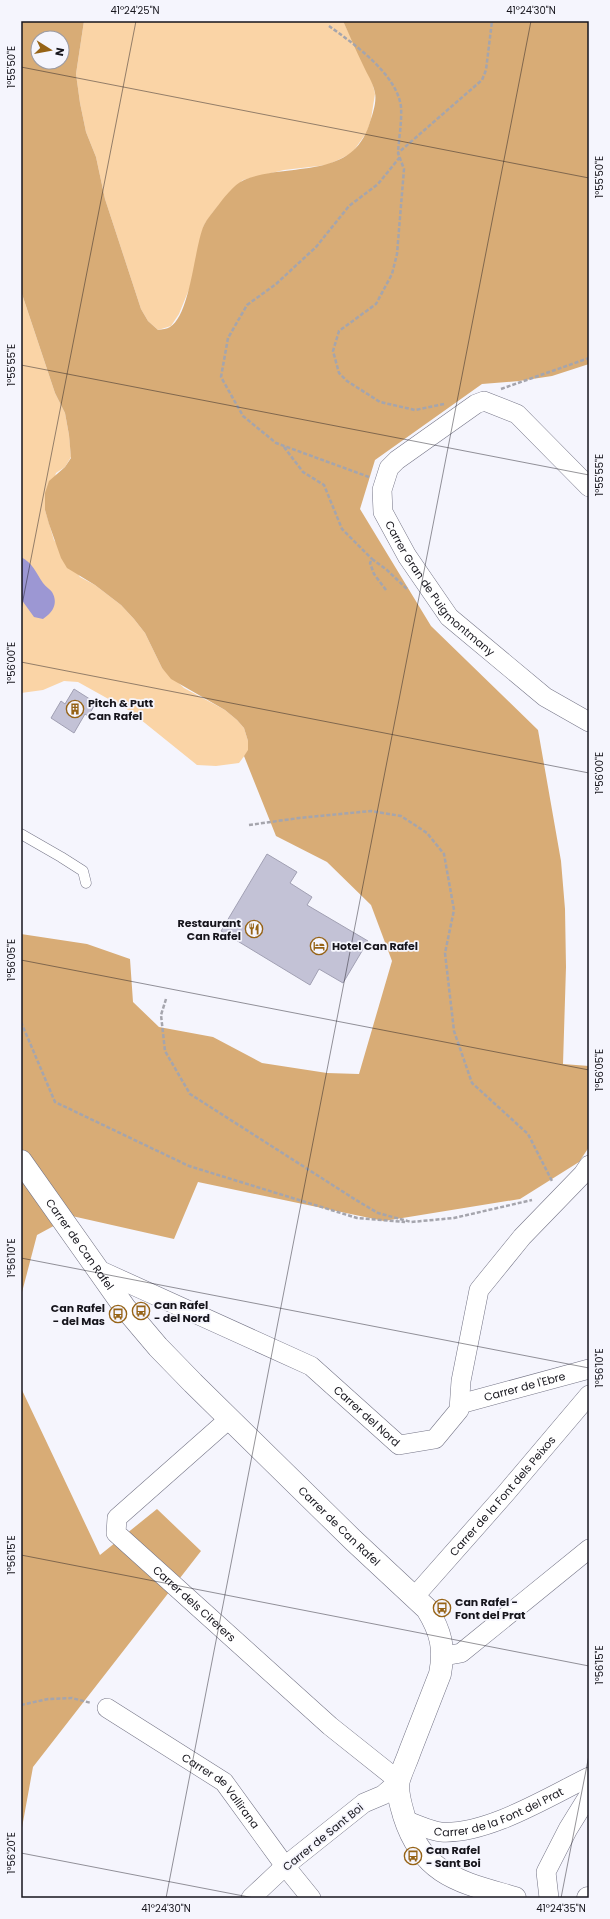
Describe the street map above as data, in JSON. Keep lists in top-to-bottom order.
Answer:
{
  "streets": {
    "street": [
      "Carrer Gran de Puigmontmany",
      "Carrer de Can Rafel",
      "Carrer de l'Ebre",
      "Carrer del Nord",
      "Carrer de la Font dels Peixos",
      "Carrer dels Cirerers",
      "Carrer de Vallirana",
      "Carrer de la Font del Prat",
      "Carrer de Sant Boi"
    ]
  },
  "crossings": [
    ["Carrer de Can Rafel", "Carrer del Nord"],
    ["Carrer de Can Rafel", "Carrer de la Font dels Peixos"],
    ["Carrer de Can Rafel", "Carrer dels Cirerers"],
    ["Carrer de Can Rafel", "Carrer de la Font del Prat"],
    ["Carrer de Can Rafel", "Carrer de Sant Boi"],
    ["Carrer de l'Ebre", "Carrer del Nord"],
    ["Carrer dels Cirerers", "Carrer de Sant Boi"],
    ["Carrer de Vallirana", "Carrer de Sant Boi"]
  ],
  "places": {
    "building": ["Pitch & Putt Can Rafel"],
    "restaurant": ["Restaurant Can Rafel"],
    "hotel": ["Hotel Can Rafel"],
    "bus stop": [
      "Can Rafel - del Nord",
      "Can Rafel - del Mas",
      "Can Rafel - Font del Prat",
      "Can Rafel - Sant Boi"
    ]
  },
  "north": "right",
  "coordinates": [
    "41°24'25\"N",
    "41°24'30\"N",
    "1°55'50\"E",
    "1°55'55\"E",
    "1°56'00\"E",
    "1°56'05\"E",
    "1°56'10\"E",
    "1°56'15\"E",
    "1°56'20\"E",
    "41°24'35\"N"
  ]
}
